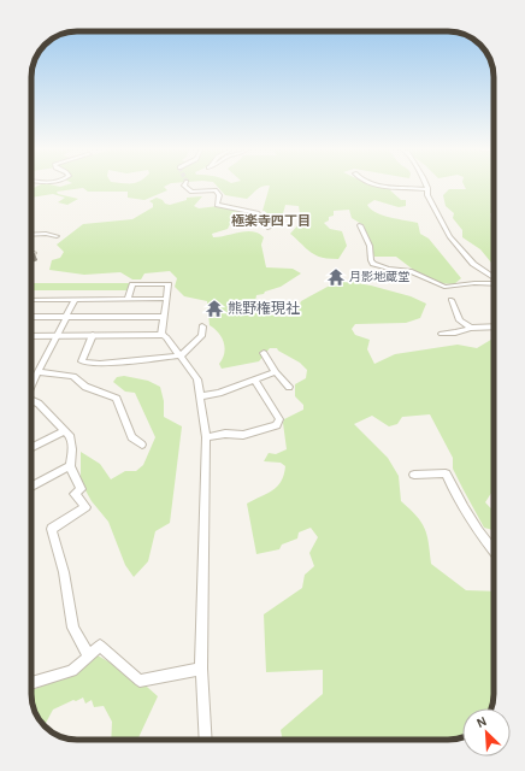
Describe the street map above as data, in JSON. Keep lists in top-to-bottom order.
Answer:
{
  "districts": ["極楽寺四丁目"],
  "places": {
    "temple": ["月影地蔵堂", "熊野権現社"]
  },
  "north": "top left"
}
